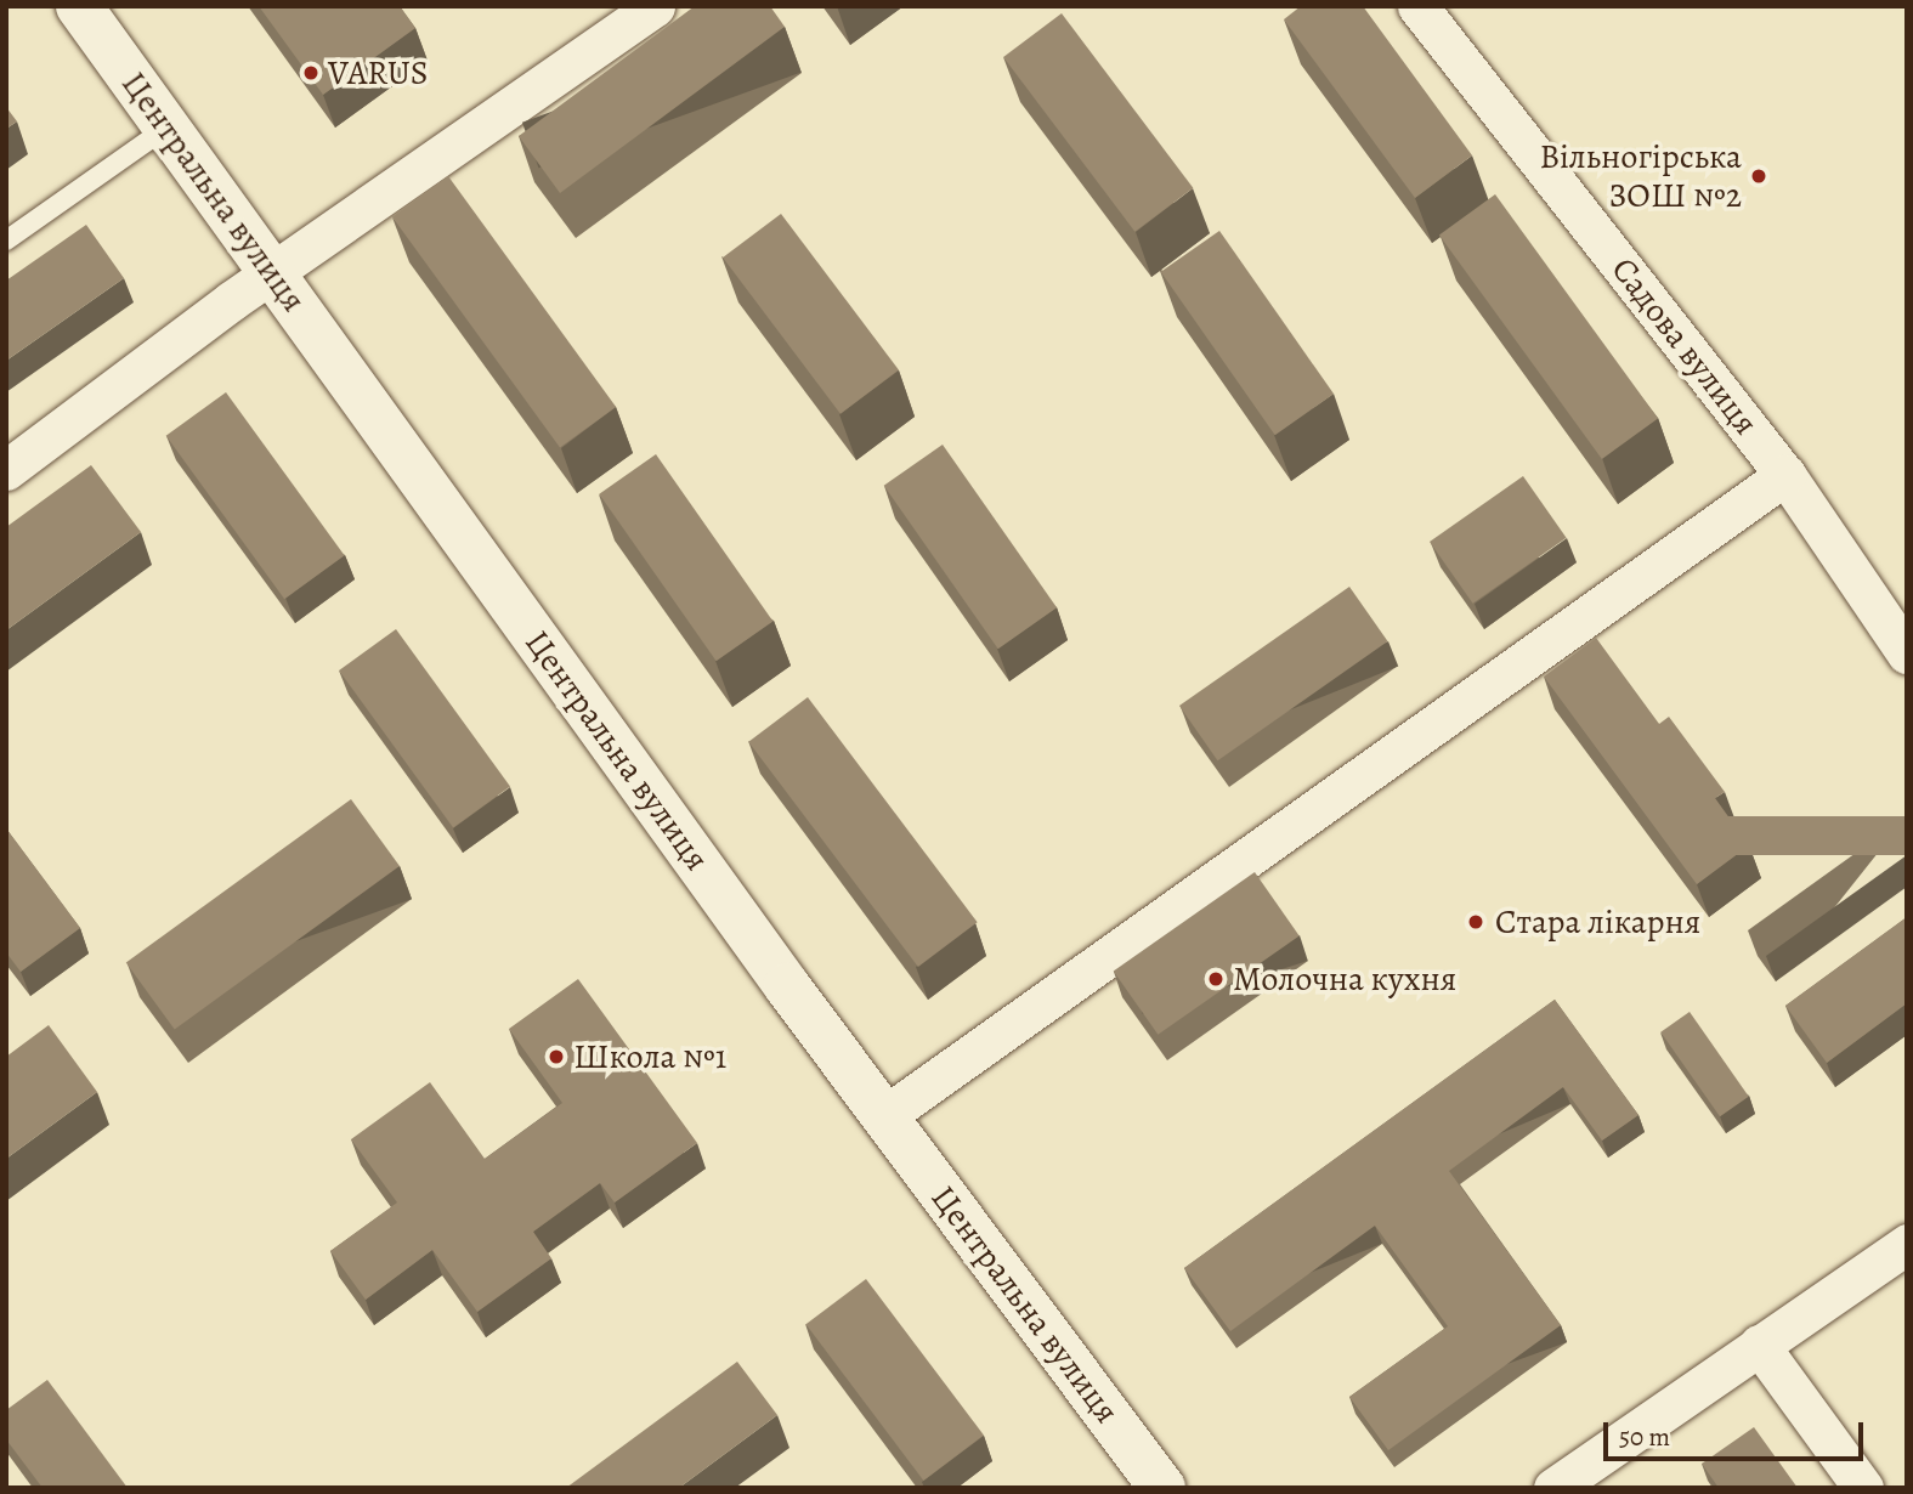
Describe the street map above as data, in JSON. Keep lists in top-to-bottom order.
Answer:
{
  "streets": {
    "main road": ["Центральна вулиця"],
    "street": ["Садова вулиця"]
  },
  "places": [
    "VARUS",
    "Вільногірська ЗОШ №2",
    "Стара лікарня",
    "Молочна кухня",
    "Школа №1"
  ],
  "scale_bar": "50 m"
}
